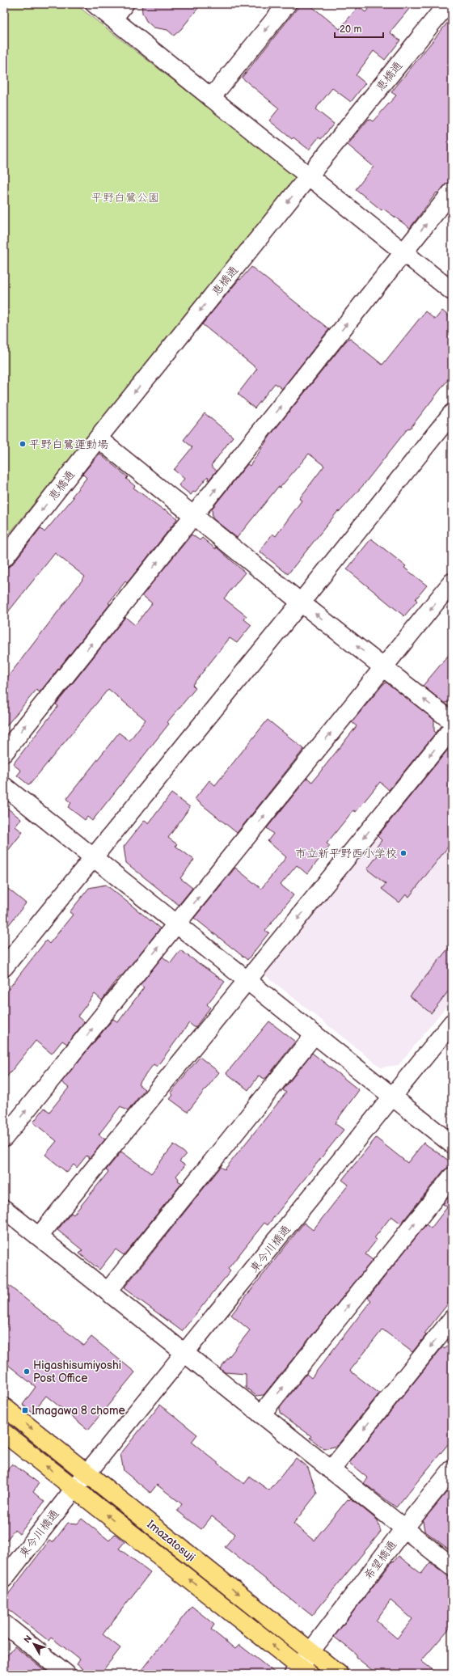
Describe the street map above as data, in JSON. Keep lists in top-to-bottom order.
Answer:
{
  "streets": {
    "main road": ["Imazatosuji"],
    "street": ["恵橋通", "東今川橋通", "希望橋通"]
  },
  "crossings": [
    ["東今川橋通", "Imazatosuji"],
    ["Imazatosuji", "希望橋通"]
  ],
  "parks": ["平野白鷺公園"],
  "places": {
    "other": ["平野白鷺運動場", "市立新平野西小学校", "Higashisumiyoshi Post Office"],
    "transit": ["Imagawa 8 chome"]
  },
  "scale_bar": "20 m",
  "north": "top left"
}
